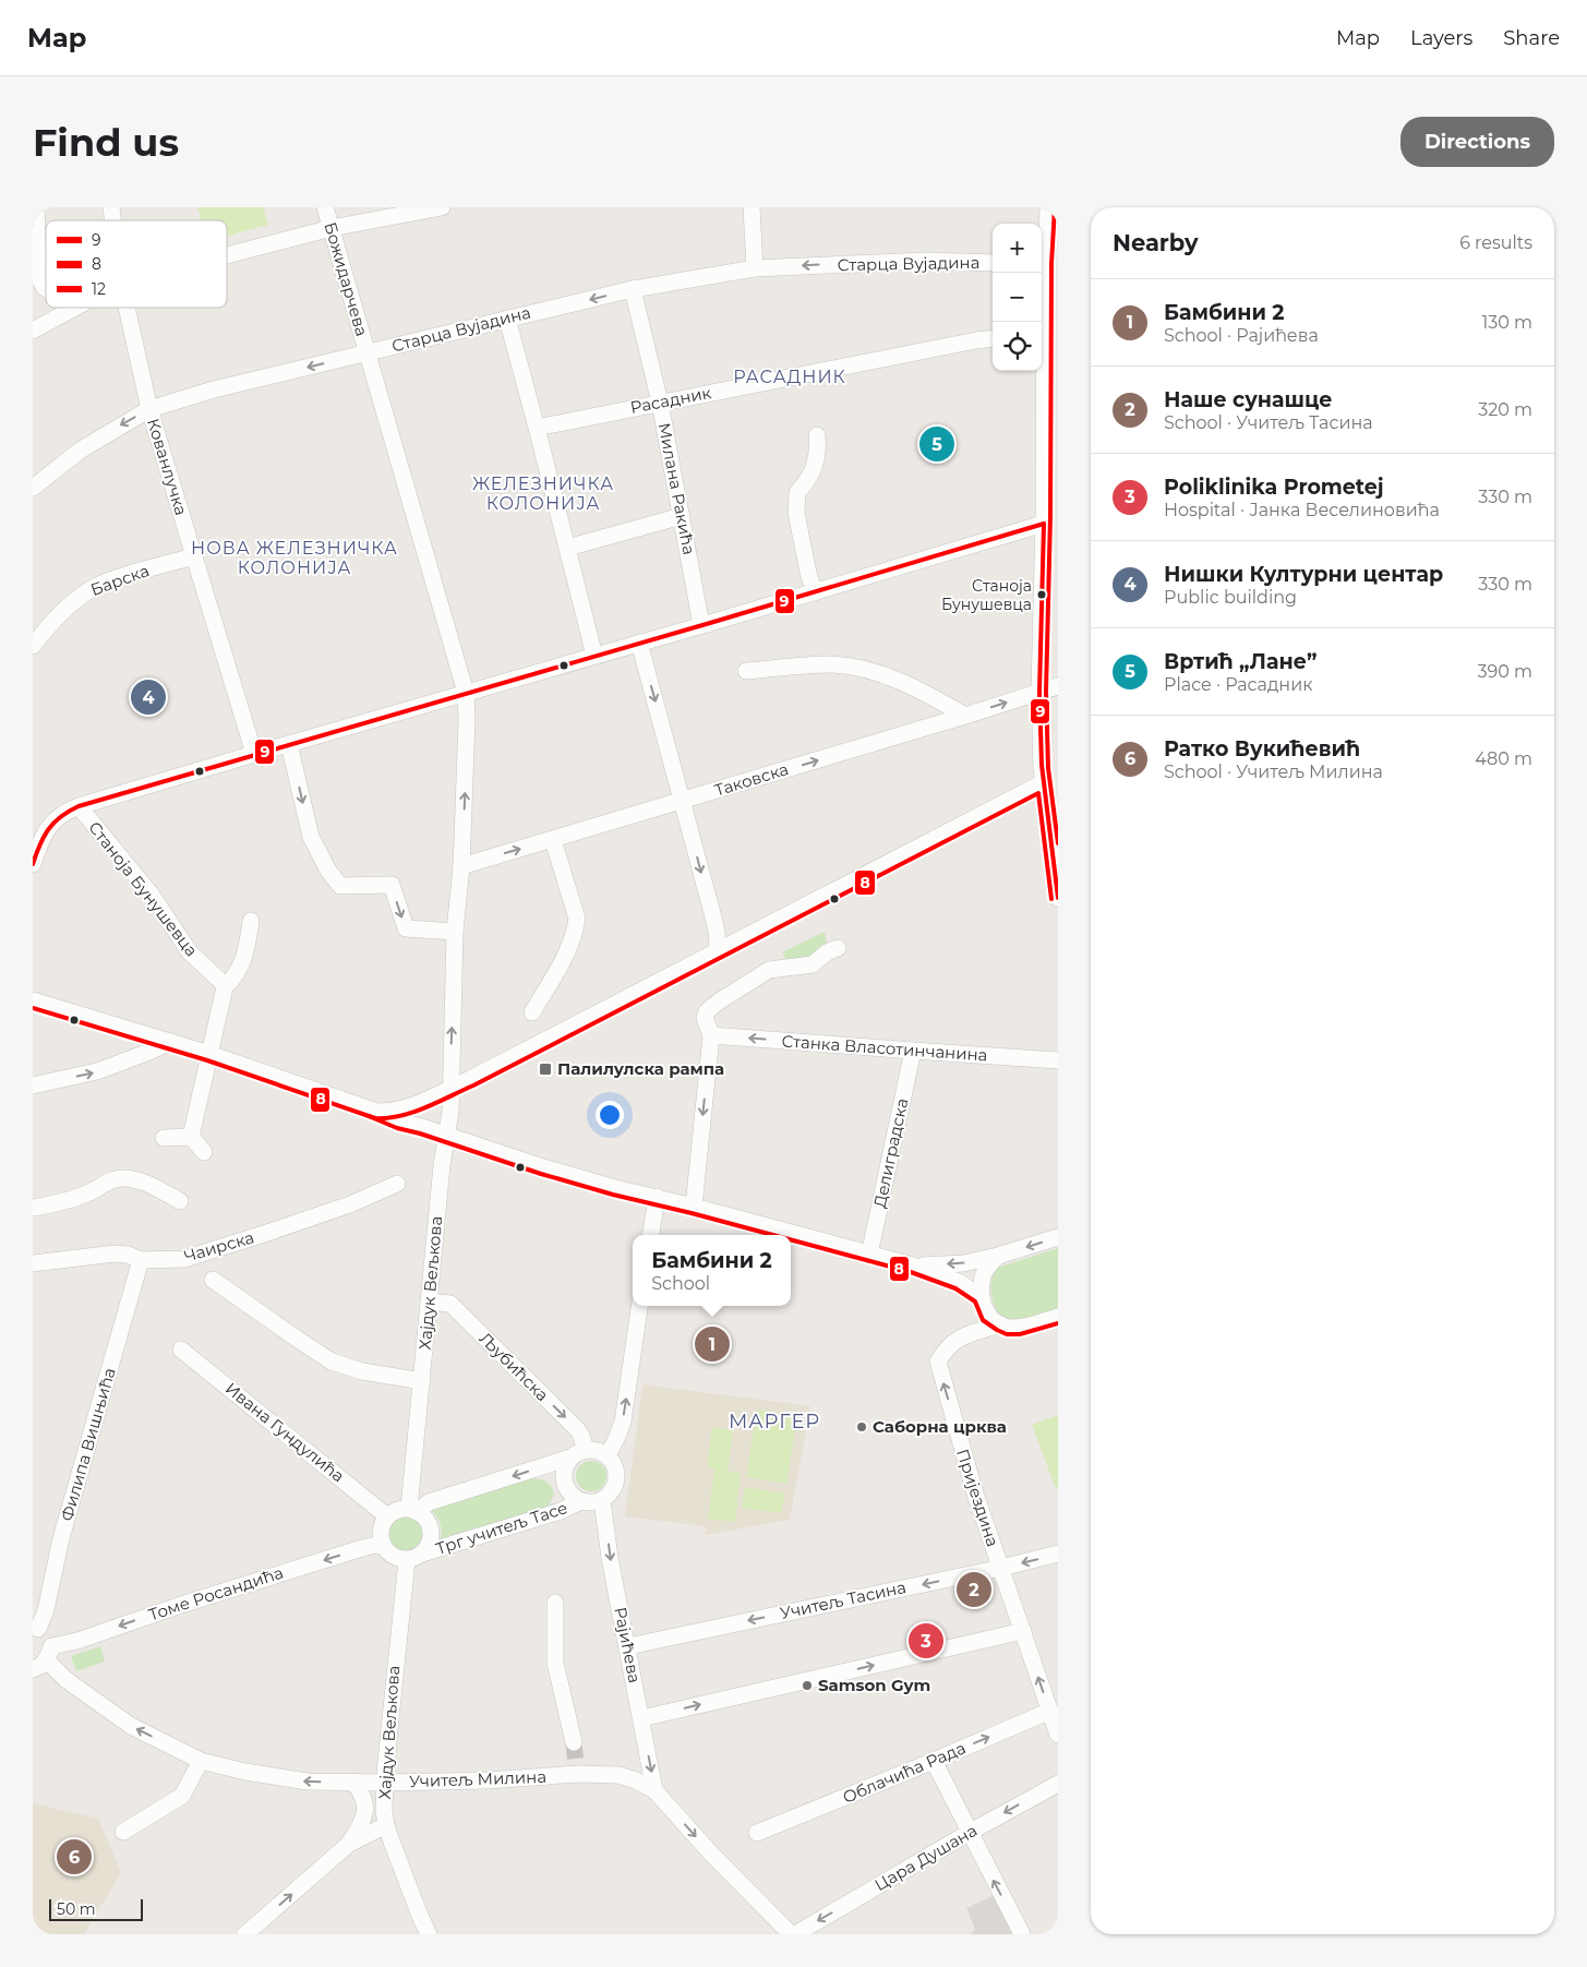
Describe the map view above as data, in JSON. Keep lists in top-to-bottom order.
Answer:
{
  "streets": {
    "street": [
      "Старца Вујадина",
      "Божидарчева",
      "Расадник",
      "Кованлучка",
      "Милана Ракића",
      "Барска",
      "Таковска",
      "Станоја Бунушевца",
      "Станка Власотинчанина",
      "Делиградска",
      "Чаирска",
      "Хајдук Вељкова",
      "Љубићска",
      "Ивана Гундулића",
      "Филипа Вишњића",
      "Пријездина",
      "Трг учитељ Тасе",
      "Томе Росандића",
      "Учитељ Тасина",
      "Рајићева",
      "Облачића Рада",
      "Учитељ Милина",
      "Цара Душана"
    ]
  },
  "crossings": [
    ["Старца Вујадина", "Божидарчева"],
    ["Старца Вујадина", "Кованлучка"],
    ["Старца Вујадина", "Милана Ракића"],
    ["Божидарчева", "Таковска"],
    ["Божидарчева", "Станоја Бунушевца"],
    ["Божидарчева", "Хајдук Вељкова"],
    ["Расадник", "Милана Ракића"],
    ["Кованлучка", "Барска"],
    ["Кованлучка", "Станоја Бунушевца"],
    ["Милана Ракића", "Станоја Бунушевца"],
    ["Станка Власотинчанина", "Делиградска"],
    ["Чаирска", "Филипа Вишњића"],
    ["Хајдук Вељкова", "Љубићска"],
    ["Хајдук Вељкова", "Ивана Гундулића"],
    ["Хајдук Вељкова", "Трг учитељ Тасе"],
    ["Хајдук Вељкова", "Томе Росандића"],
    ["Хајдук Вељкова", "Учитељ Милина"],
    ["Љубићска", "Трг учитељ Тасе"],
    ["Љубићска", "Рајићева"],
    ["Ивана Гундулића", "Трг учитељ Тасе"],
    ["Ивана Гундулића", "Томе Росандића"],
    ["Филипа Вишњића", "Учитељ Милина"],
    ["Пријездина", "Учитељ Тасина"],
    ["Пријездина", "Облачића Рада"],
    ["Трг учитељ Тасе", "Томе Росандића"],
    ["Трг учитељ Тасе", "Рајићева"],
    ["Томе Росандића", "Учитељ Милина"],
    ["Учитељ Тасина", "Рајићева"],
    ["Рајићева", "Учитељ Милина"]
  ],
  "one_way": [
    "Старца Вујадина",
    "Станка Власотинчанина",
    "Љубићска",
    "Пријездина",
    "Томе Росандића",
    "Учитељ Милина",
    "Цара Душана"
  ],
  "districts": [
    "РАСАДНИК",
    "ЖЕЛЕЗНИЧКА КОЛОНИЈА",
    "НОВА ЖЕЛЕЗНИЧКА КОЛОНИЈА",
    "МАРГЕР"
  ],
  "places": {
    "other": ["Станоја Бунушевца", "Саборна црква", "Samson Gym"],
    "transit": ["Палилулска рампа"]
  },
  "lines": ["transit line 12", "transit line 9", "transit line 8"],
  "legend": ["9", "8", "12"],
  "scale_bar": "50 m",
  "page": {
    "header": "Map",
    "nav": ["Map", "Layers", "Share"],
    "buttons": "Directions",
    "title": "Find us",
    "heading": ["Nearby", "6 results"],
    "map_buttons": ["+", "−"],
    "list": [
      {
        "mark": "1",
        "name": "Бамбини 2",
        "note": "School · Рајићева",
        "value": "130 m"
      },
      {
        "mark": "2",
        "name": "Наше сунашце",
        "note": "School · Учитељ Тасина",
        "value": "320 m"
      },
      {
        "mark": "3",
        "name": "Poliklinika Prometej",
        "note": "Hospital · Јанка Веселиновића",
        "value": "330 m"
      },
      {
        "mark": "4",
        "name": "Нишки Културни центар",
        "note": "Public building",
        "value": "330 m"
      },
      {
        "mark": "5",
        "name": "Вртић „Лане”",
        "note": "Place · Расадник",
        "value": "390 m"
      },
      {
        "mark": "6",
        "name": "Ратко Вукићевић",
        "note": "School · Учитељ Милина",
        "value": "480 m"
      }
    ],
    "pins": [
      "5",
      "4",
      "1",
      "2",
      "3",
      "6"
    ],
    "popup": ["Бамбини 2", "School"],
    "scale": "50 m"
  }
}
